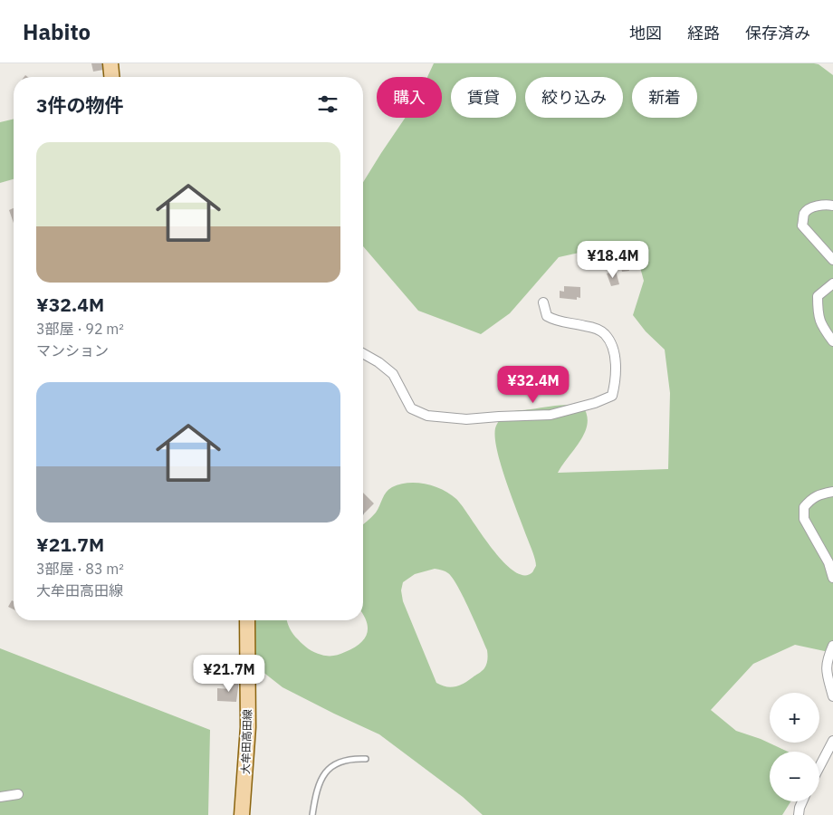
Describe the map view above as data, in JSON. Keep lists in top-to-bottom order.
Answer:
{
  "streets": {
    "main road": ["大牟田高田線"]
  },
  "page": {
    "header": "Habito",
    "nav": ["地図", "経路", "保存済み"],
    "chip": [
      "購入",
      "賃貸",
      "絞り込み",
      "新着"
    ],
    "heading": "3件の物件",
    "list": [
      {
        "name": "¥32.4M",
        "note": "3部屋 · 92 m² · マンション"
      },
      {
        "name": "¥21.7M",
        "note": "3部屋 · 83 m² · 大牟田高田線"
      }
    ],
    "price": ["¥18.4M", "¥32.4M", "¥21.7M"],
    "map_buttons": ["+", "−"]
  }
}
